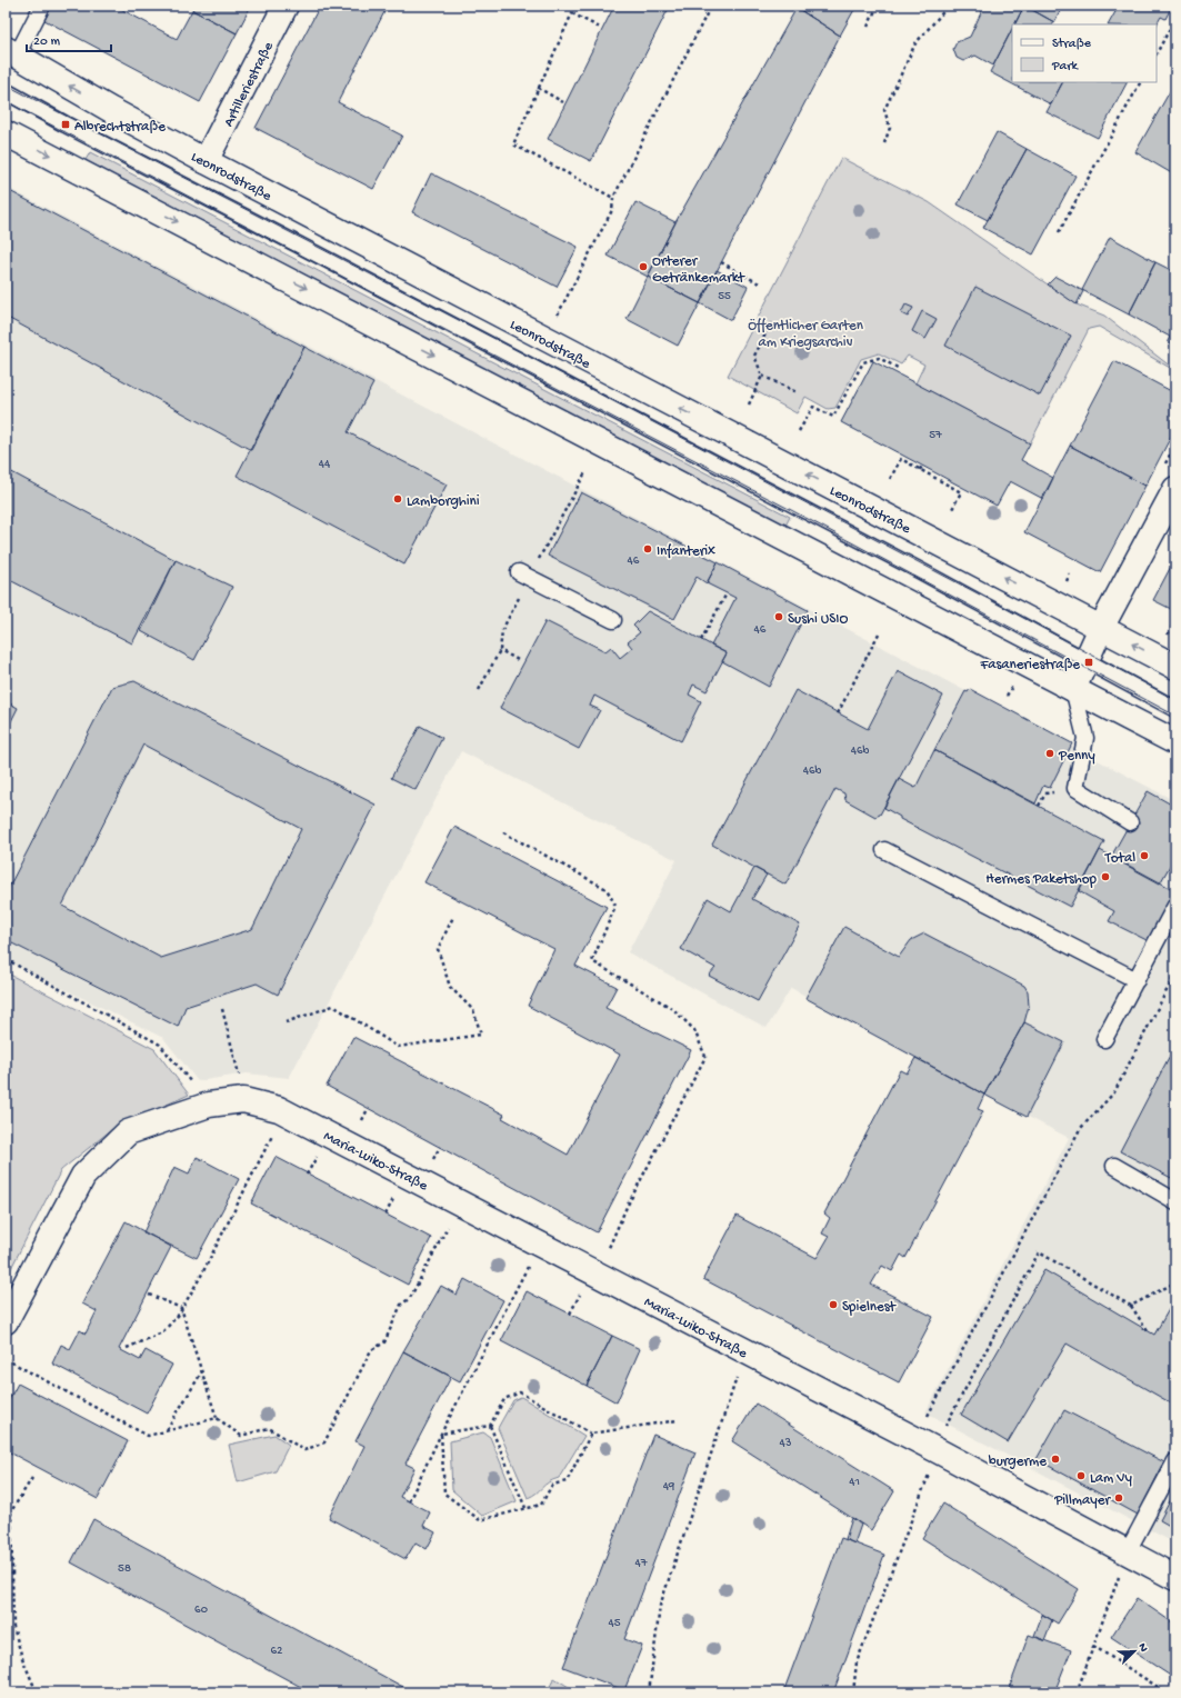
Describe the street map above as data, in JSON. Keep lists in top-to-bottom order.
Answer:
{
  "streets": {
    "main road": ["Artilleriestraße", "Leonrodstraße", "Maria-Luiko-Straße"]
  },
  "crossings": [
    ["Artilleriestraße", "Leonrodstraße"]
  ],
  "parks": ["Öffentlicher Garten am Kriegsarchiv"],
  "places": {
    "transit": ["Albrechtstraße", "Fasaneriestraße"],
    "other": [
      "Orterer Getränkemarkt",
      "Lamborghini",
      "Infanterix",
      "Sushi USIO",
      "Penny",
      "Total",
      "Hermes Paketshop",
      "Spielnest",
      "burgerme",
      "Lam Vy",
      "Pillmayer"
    ]
  },
  "house_numbers": [
    "55",
    "57",
    "44",
    "46",
    "46",
    "46b",
    "46b",
    "43",
    "41",
    "49",
    "47",
    "58",
    "60",
    "45",
    "62"
  ],
  "legend": ["Straße", "Park"],
  "scale_bar": "20 m",
  "north": "top right"
}
